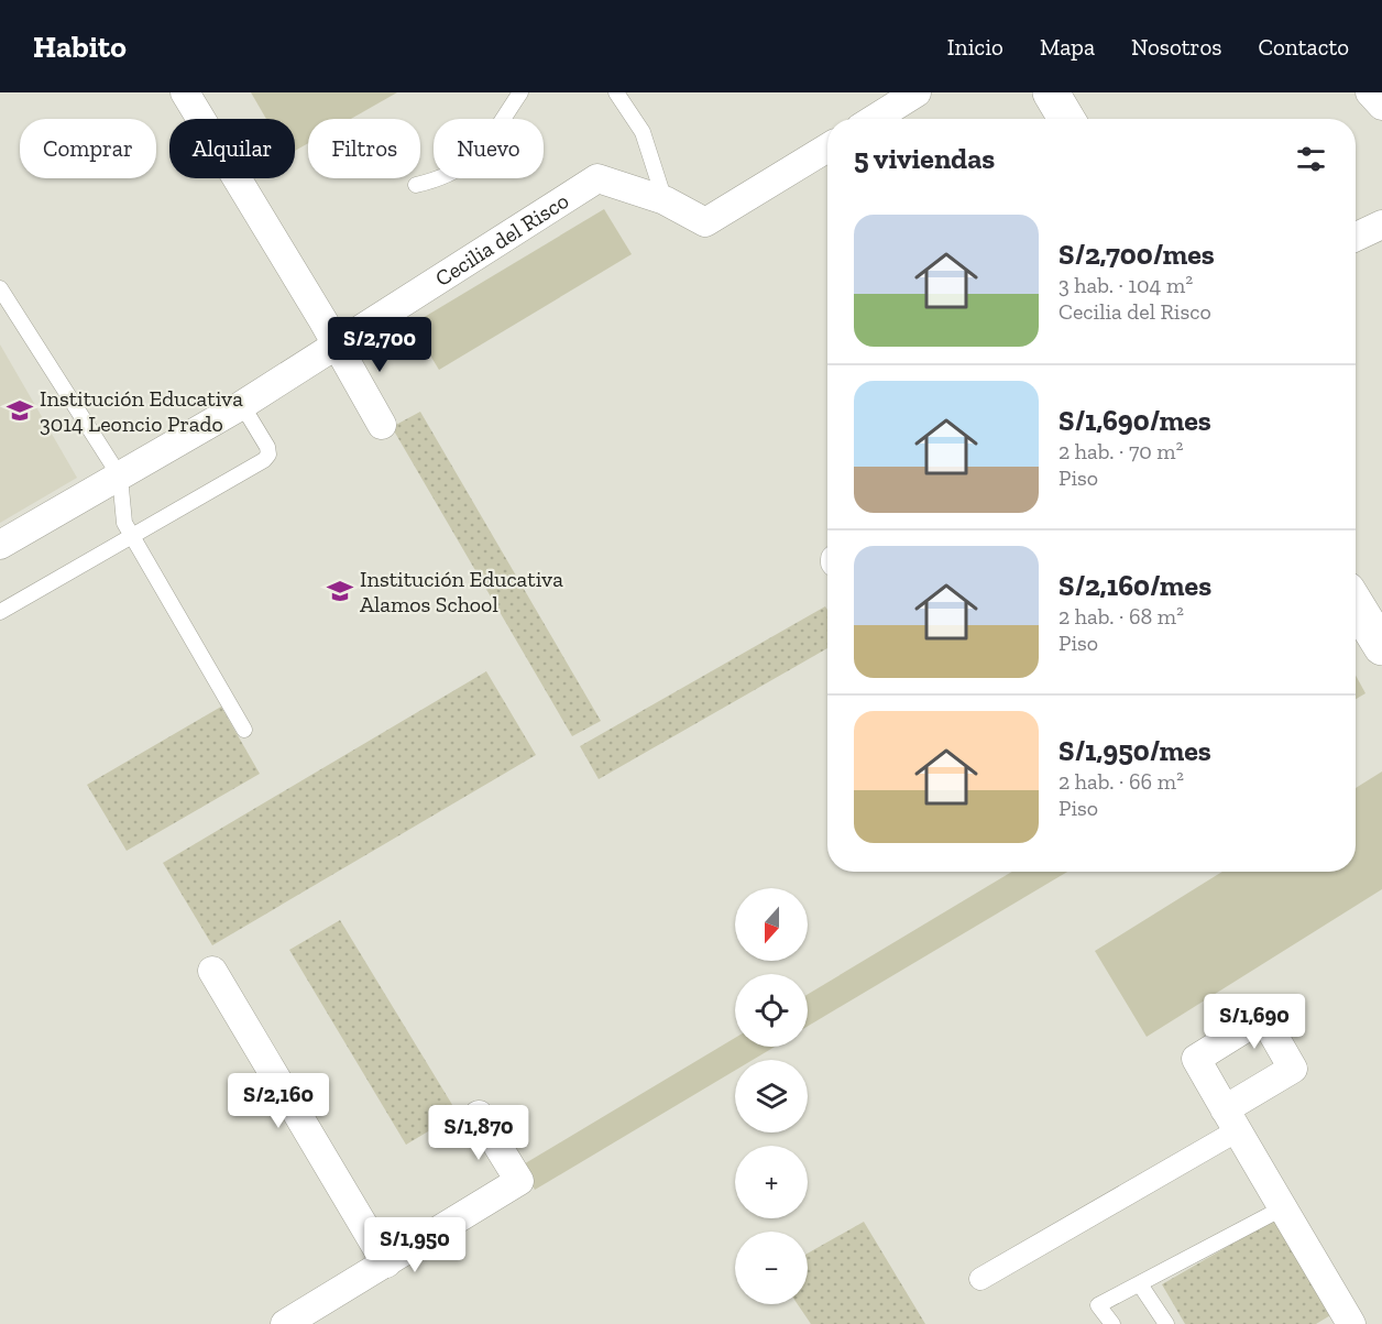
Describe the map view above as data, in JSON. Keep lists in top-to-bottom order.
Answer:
{
  "streets": {
    "street": ["Cecilia del Risco"]
  },
  "places": {
    "school or university": ["Institución Educativa 3014 Leoncio Prado", "Institución Educativa Alamos School"]
  },
  "north": "bottom",
  "page": {
    "header": "Habito",
    "nav": [
      "Inicio",
      "Mapa",
      "Nosotros",
      "Contacto"
    ],
    "chip": [
      "Comprar",
      "Alquilar",
      "Filtros",
      "Nuevo"
    ],
    "heading": "5 viviendas",
    "list": [
      {
        "name": "S/2,700/mes",
        "note": "3 hab. · 104 m² · Cecilia del Risco"
      },
      {
        "name": "S/1,690/mes",
        "note": "2 hab. · 70 m² · Piso"
      },
      {
        "name": "S/2,160/mes",
        "note": "2 hab. · 68 m² · Piso"
      },
      {
        "name": "S/1,950/mes",
        "note": "2 hab. · 66 m² · Piso"
      }
    ],
    "price": [
      "S/2,700",
      "S/1,690",
      "S/2,160",
      "S/1,870",
      "S/1,950"
    ],
    "map_buttons": ["+", "−"]
  }
}
